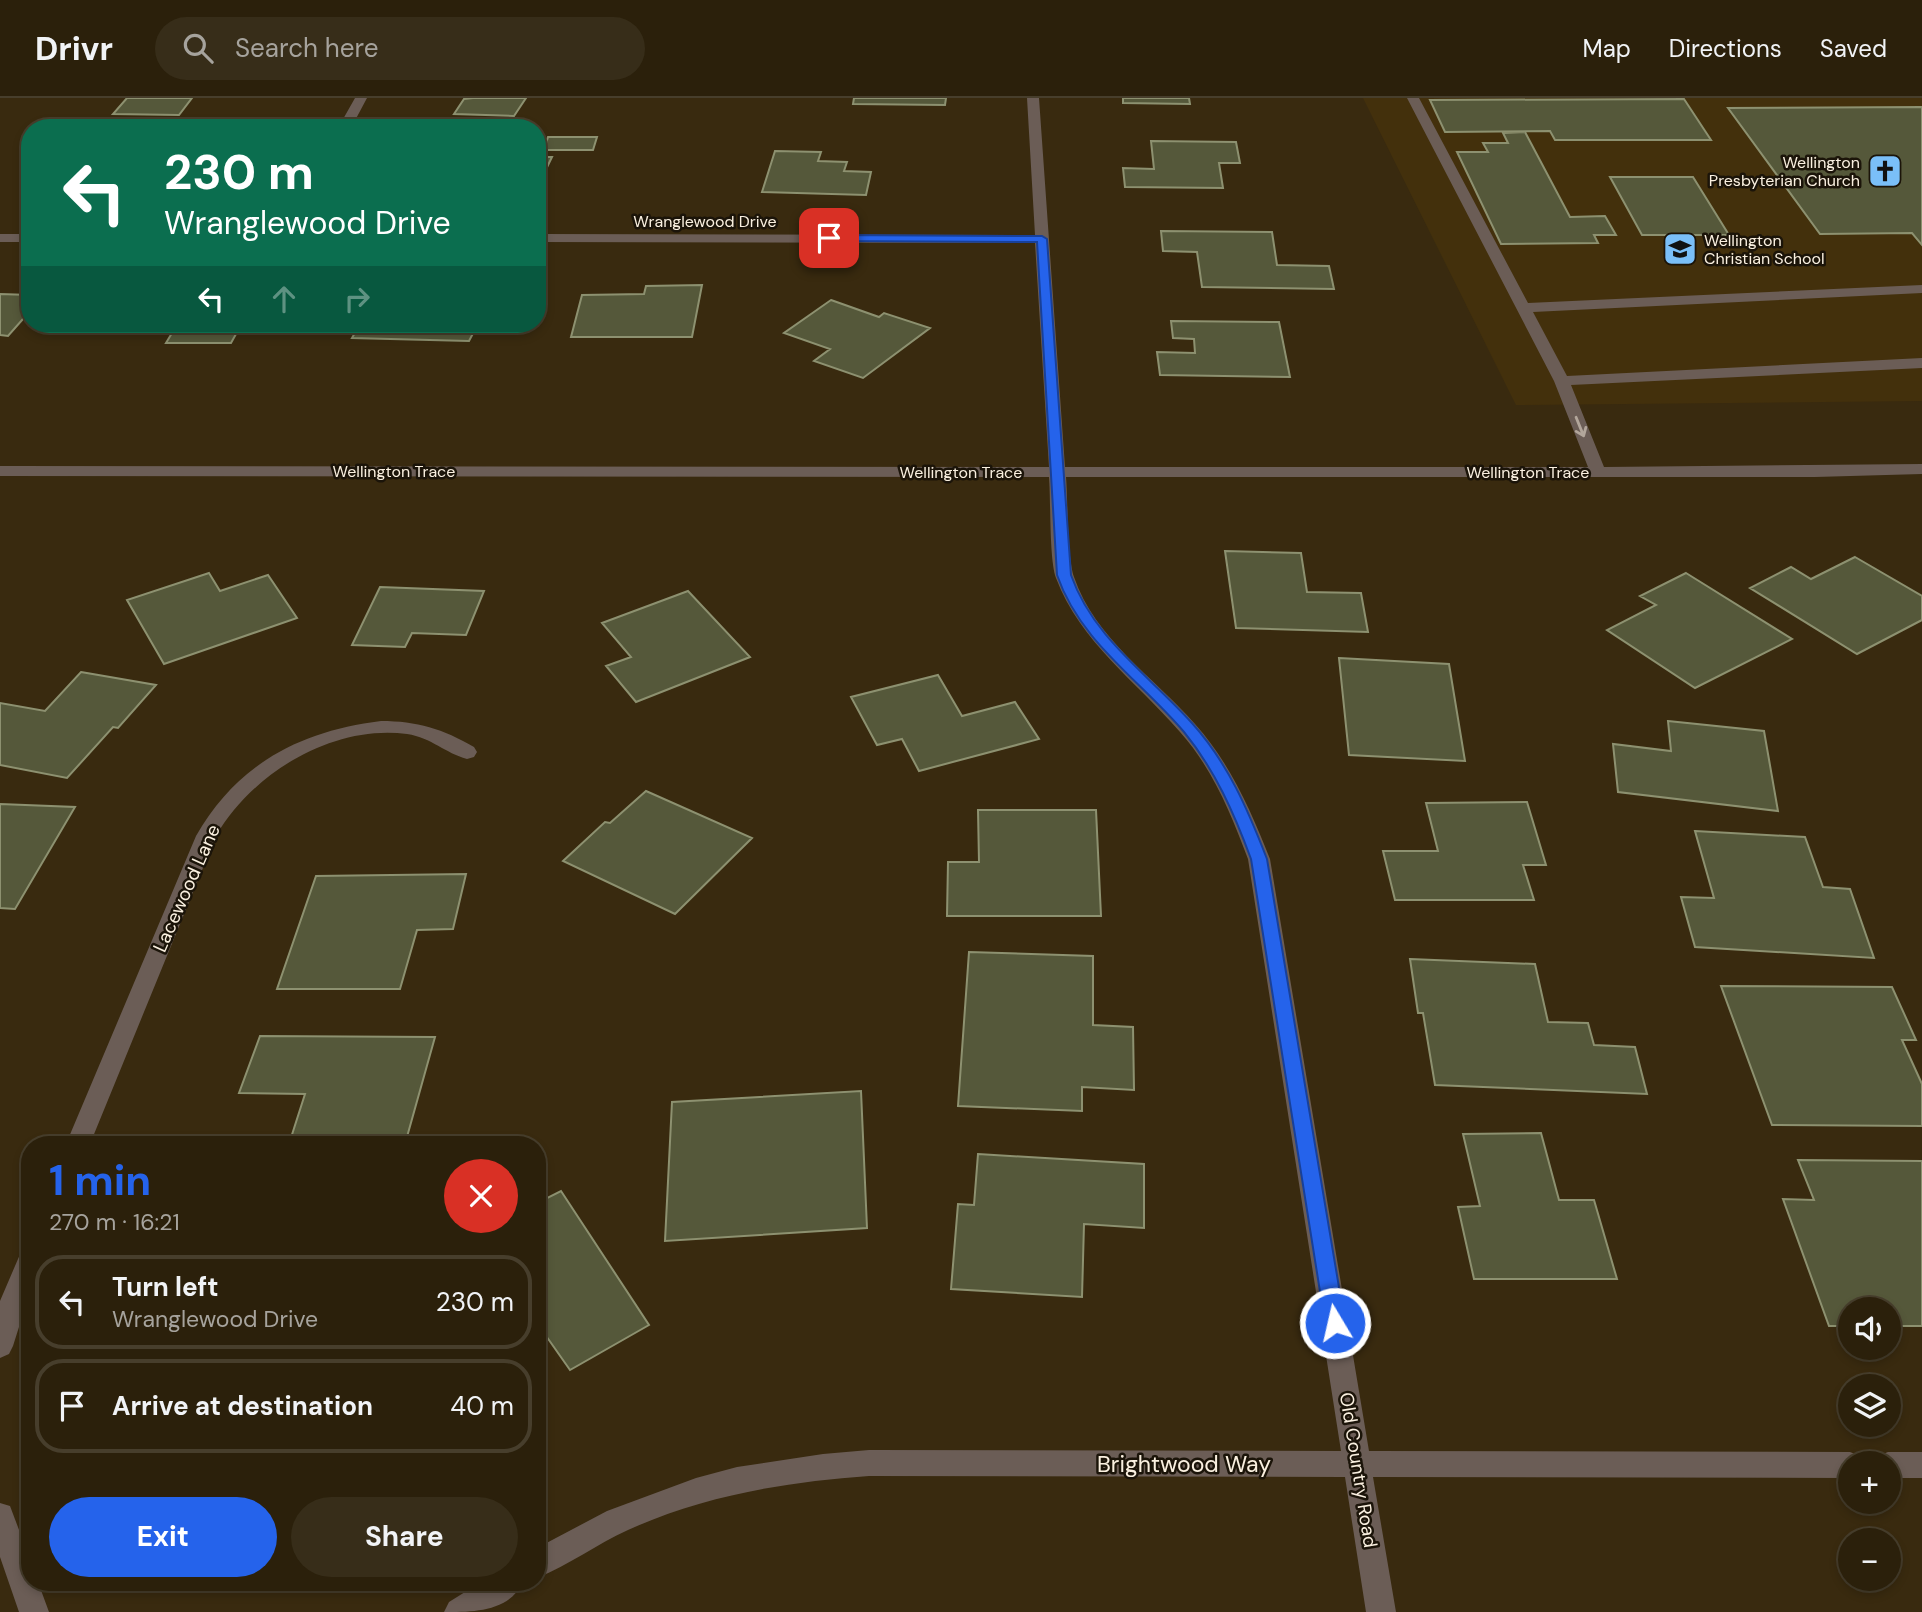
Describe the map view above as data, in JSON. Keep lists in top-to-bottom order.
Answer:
{
  "streets": {
    "street": [
      "Wranglewood Drive",
      "Wellington Trace",
      "Lacewood Lane",
      "Brightwood Way",
      "Old Country Road"
    ]
  },
  "crossings": [
    ["Wranglewood Drive", "Old Country Road"],
    ["Wellington Trace", "Old Country Road"],
    ["Brightwood Way", "Old Country Road"]
  ],
  "places": {
    "church": ["Wellington Presbyterian Church"],
    "school or university": ["Wellington Christian School"]
  },
  "page": {
    "header": "Drivr",
    "search": "Search here",
    "nav": ["Map", "Directions", "Saved"],
    "turn": ["230 m", "Wranglewood Drive"],
    "heading": ["1 min", "270 m · 16:21"],
    "list": [
      {
        "name": "Turn left",
        "note": "Wranglewood Drive",
        "value": "230 m"
      },
      {
        "name": "Arrive at destination",
        "value": "40 m"
      }
    ],
    "map_buttons": ["+", "−"],
    "buttons": ["Exit", "Share"]
  }
}
